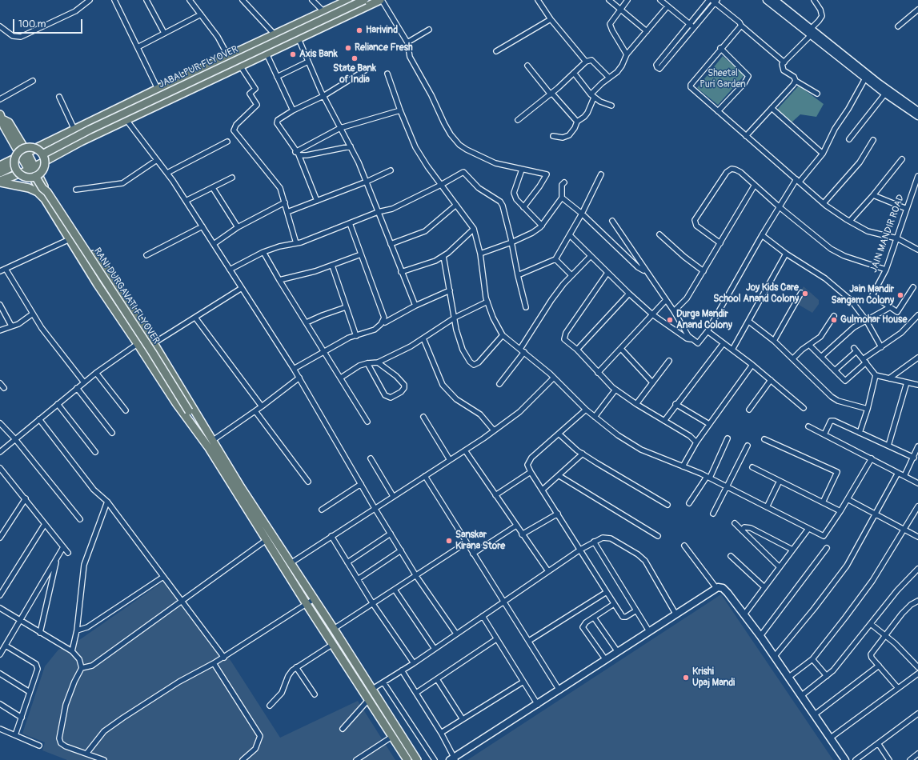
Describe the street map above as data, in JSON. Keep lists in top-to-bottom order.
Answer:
{
  "streets": {
    "main road": ["JABALPUR FLYOVER", "RANI DURGAVATI FLYOVER"],
    "street": ["JAIN MANDIR ROAD"]
  },
  "crossings": [
    ["JABALPUR FLYOVER", "RANI DURGAVATI FLYOVER"]
  ],
  "parks": ["Sheetal Puri Garden"],
  "places": [
    "Harivind",
    "Reliance Fresh",
    "Axis Bank",
    "State Bank of India",
    "Joy Kids Care School Anand Colony",
    "Jain Mandir Sangam Colony",
    "Durga Mandir Anand Colony",
    "Gulmohar House",
    "Sanskar Kirana Store",
    "Krishi Upaj Mandi"
  ],
  "scale_bar": "100 m"
}
